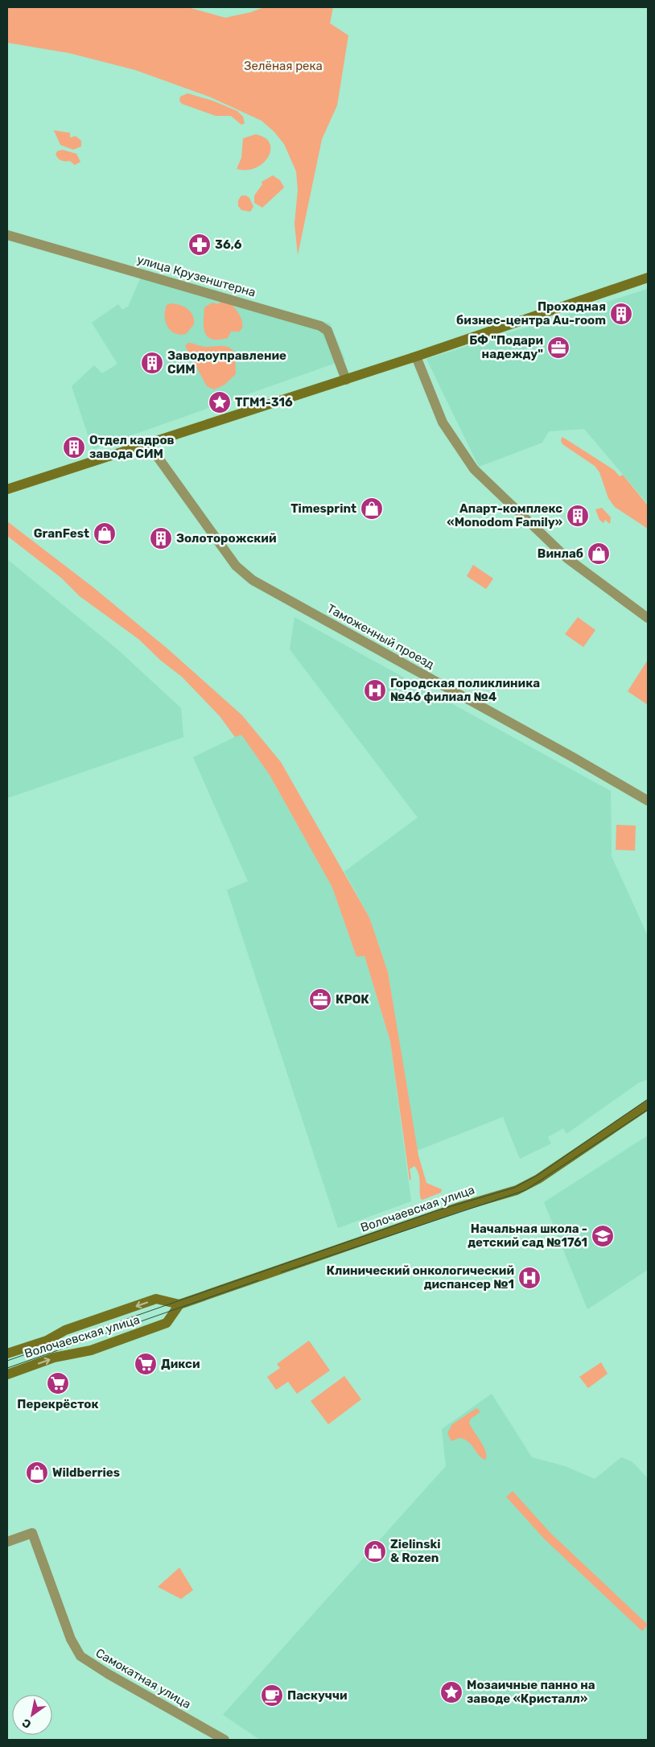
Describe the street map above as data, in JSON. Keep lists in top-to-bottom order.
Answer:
{
  "streets": {
    "street": [
      "улица Крузенштерна",
      "Таможенный проезд",
      "Волочаевская улица",
      "Самокатная улица"
    ]
  },
  "parks": ["Зелёная река"],
  "places": {
    "pharmacy": ["36,6"],
    "building": [
      "Проходная бизнес-центра Au-room",
      "Заводоуправление СИМ",
      "Отдел кадров завода СИМ",
      "Апарт-комплекс «Monodom Family»",
      "Золоторожский"
    ],
    "office": ["БФ \"Подари надежду\"", "КРОК"],
    "place": ["ТГМ1-316", "Мозаичные панно на заводе «Кристалл»"],
    "shop": [
      "Timesprint",
      "GranFest",
      "Винлаб",
      "Wildberries",
      "Zielinski & Rozen"
    ],
    "hospital": ["Городская поликлиника №46 филиал №4", "Клинический онкологический диспансер №1"],
    "school or university": ["Начальная школа - детский сад №1761"],
    "supermarket": ["Дикси", "Перекрёсток"],
    "cafe": ["Паскуччи"]
  },
  "north": "bottom left"
}
